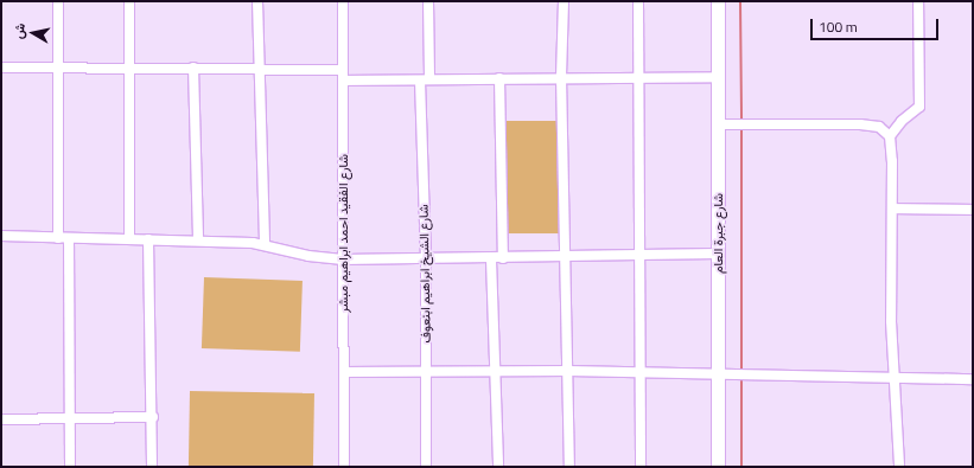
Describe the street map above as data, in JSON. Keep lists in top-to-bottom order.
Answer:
{
  "streets": {
    "main road": ["شارع جبرة العام"],
    "street": ["شارع الفقيد احمد ابراهيم مبشر", "شارع الشيخ ابراهيم ابنعوف"]
  },
  "scale_bar": "100 m",
  "north": "left"
}
